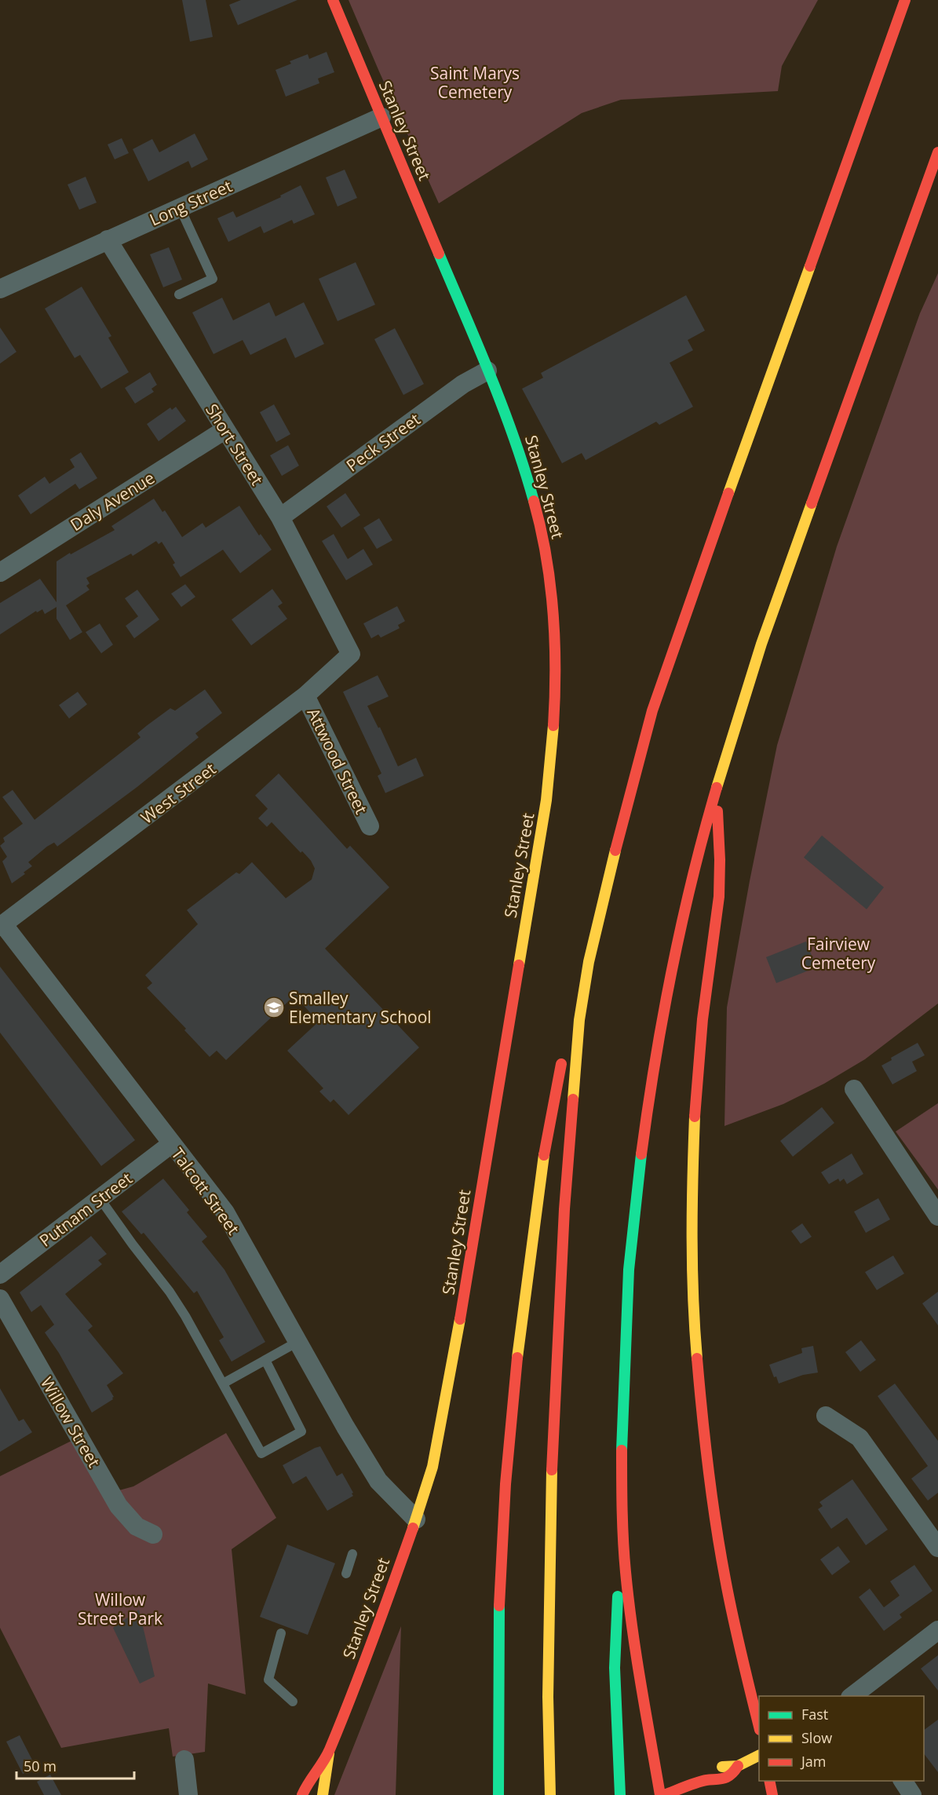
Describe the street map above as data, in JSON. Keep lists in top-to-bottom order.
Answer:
{
  "streets": {
    "main road": ["Stanley Street"],
    "street": [
      "Long Street",
      "Peck Street",
      "Short Street",
      "Daly Avenue",
      "Attwood Street",
      "West Street",
      "Talcott Street",
      "Putnam Street",
      "Willow Street"
    ]
  },
  "crossings": [
    ["Stanley Street", "Long Street"],
    ["Stanley Street", "Peck Street"],
    ["Stanley Street", "Talcott Street"],
    ["Long Street", "Short Street"],
    ["Peck Street", "Short Street"],
    ["Short Street", "Daly Avenue"],
    ["Short Street", "West Street"],
    ["Attwood Street", "West Street"],
    ["West Street", "Talcott Street"],
    ["Talcott Street", "Putnam Street"]
  ],
  "parks": ["Saint Marys Cemetery", "Fairview Cemetery", "Willow Street Park"],
  "places": {
    "school or university": ["Smalley Elementary School"]
  },
  "legend": ["Fast", "Slow", "Jam"],
  "scale_bar": "50 m"
}
